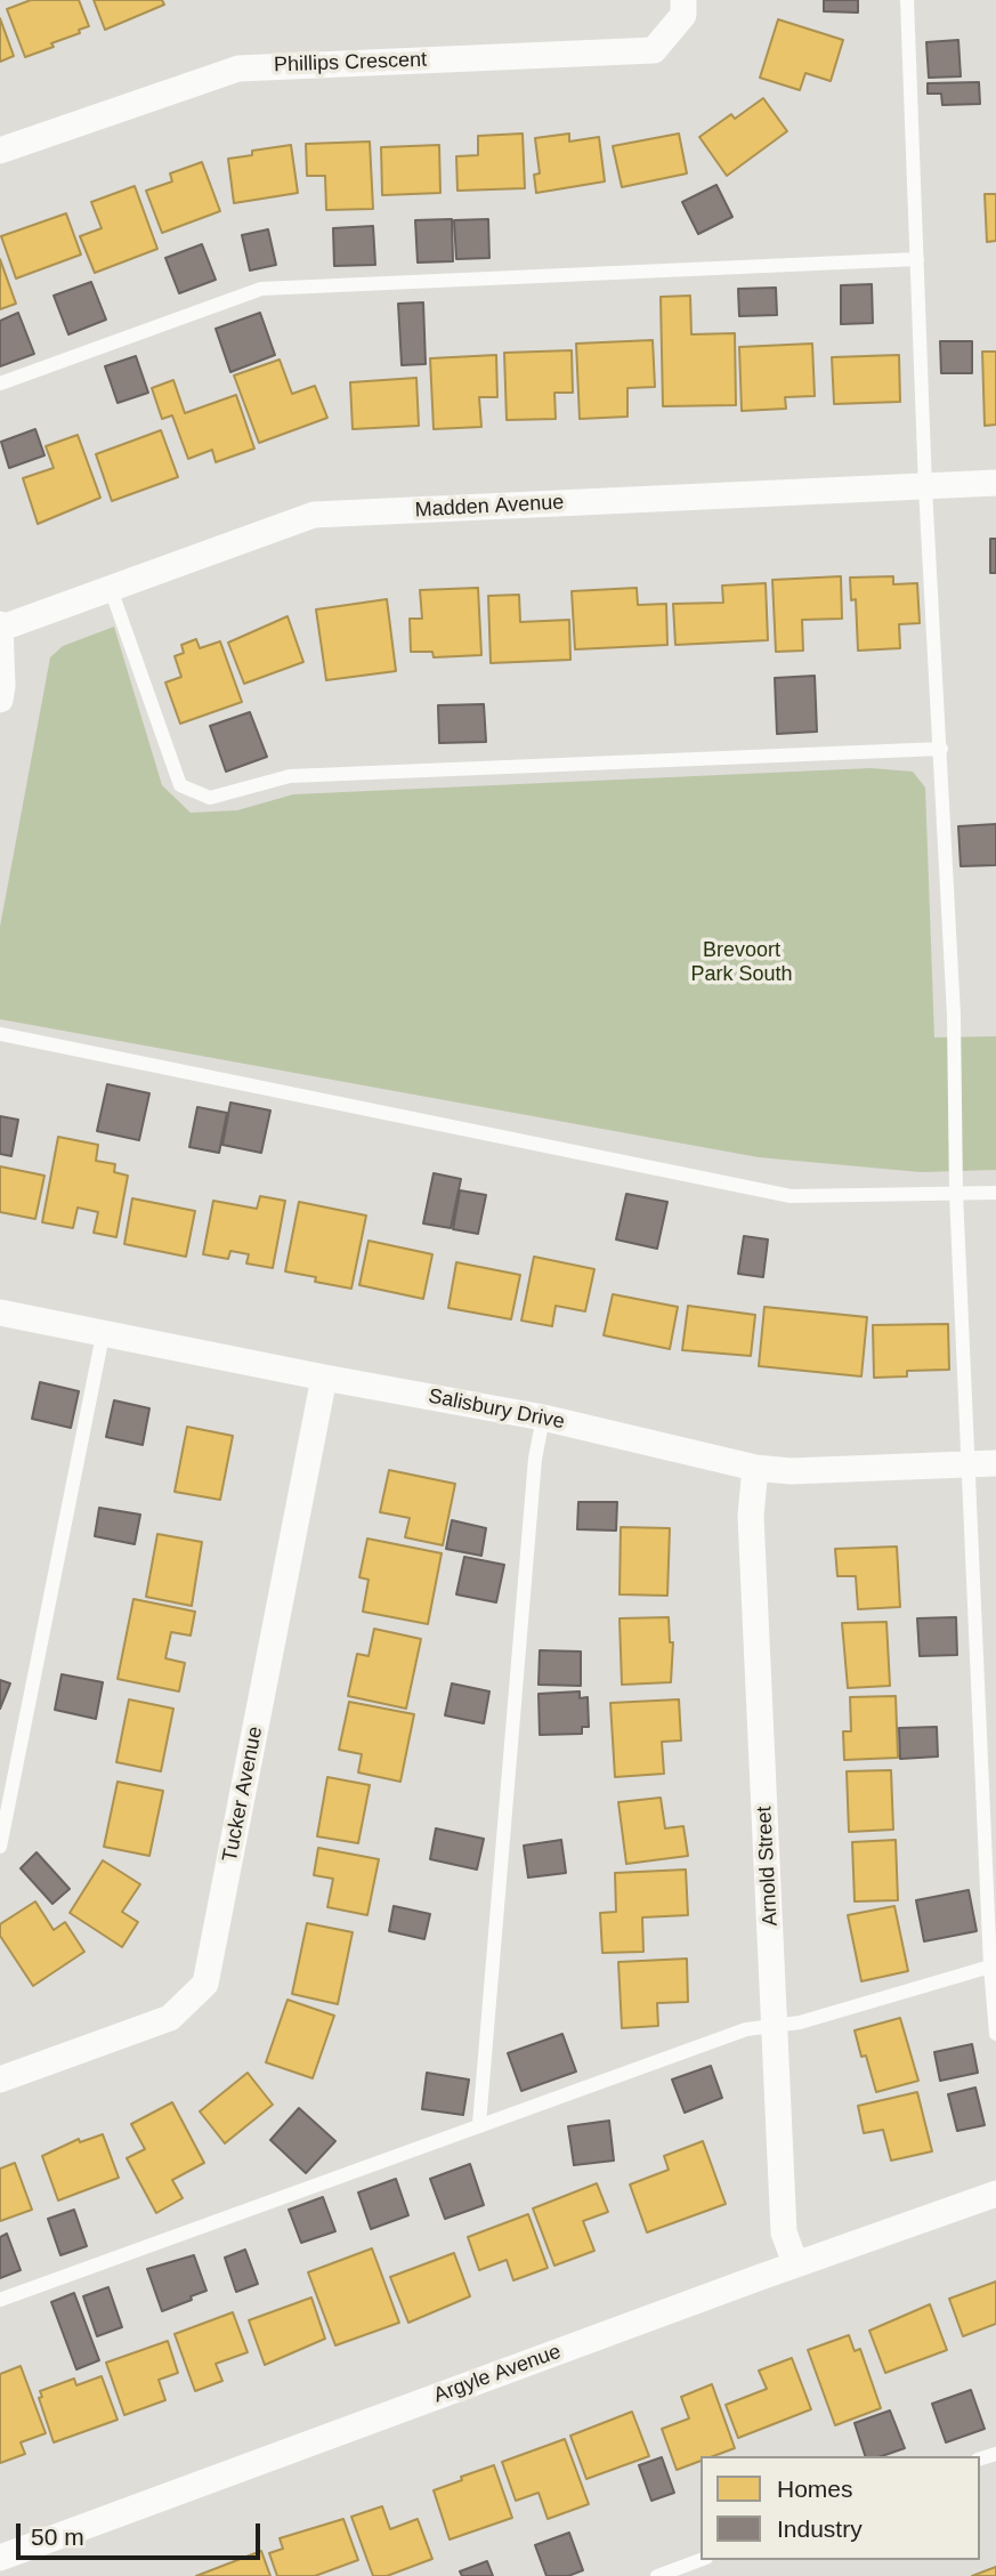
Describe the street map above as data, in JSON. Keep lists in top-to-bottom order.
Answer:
{
  "streets": {
    "street": [
      "Phillips Crescent",
      "Madden Avenue",
      "Salisbury Drive",
      "Tucker Avenue",
      "Arnold Street",
      "Argyle Avenue"
    ]
  },
  "crossings": [
    ["Salisbury Drive", "Tucker Avenue"],
    ["Salisbury Drive", "Arnold Street"],
    ["Arnold Street", "Argyle Avenue"]
  ],
  "parks": ["Brevoort Park South"],
  "legend": ["Homes", "Industry"],
  "scale_bar": "50 m"
}
